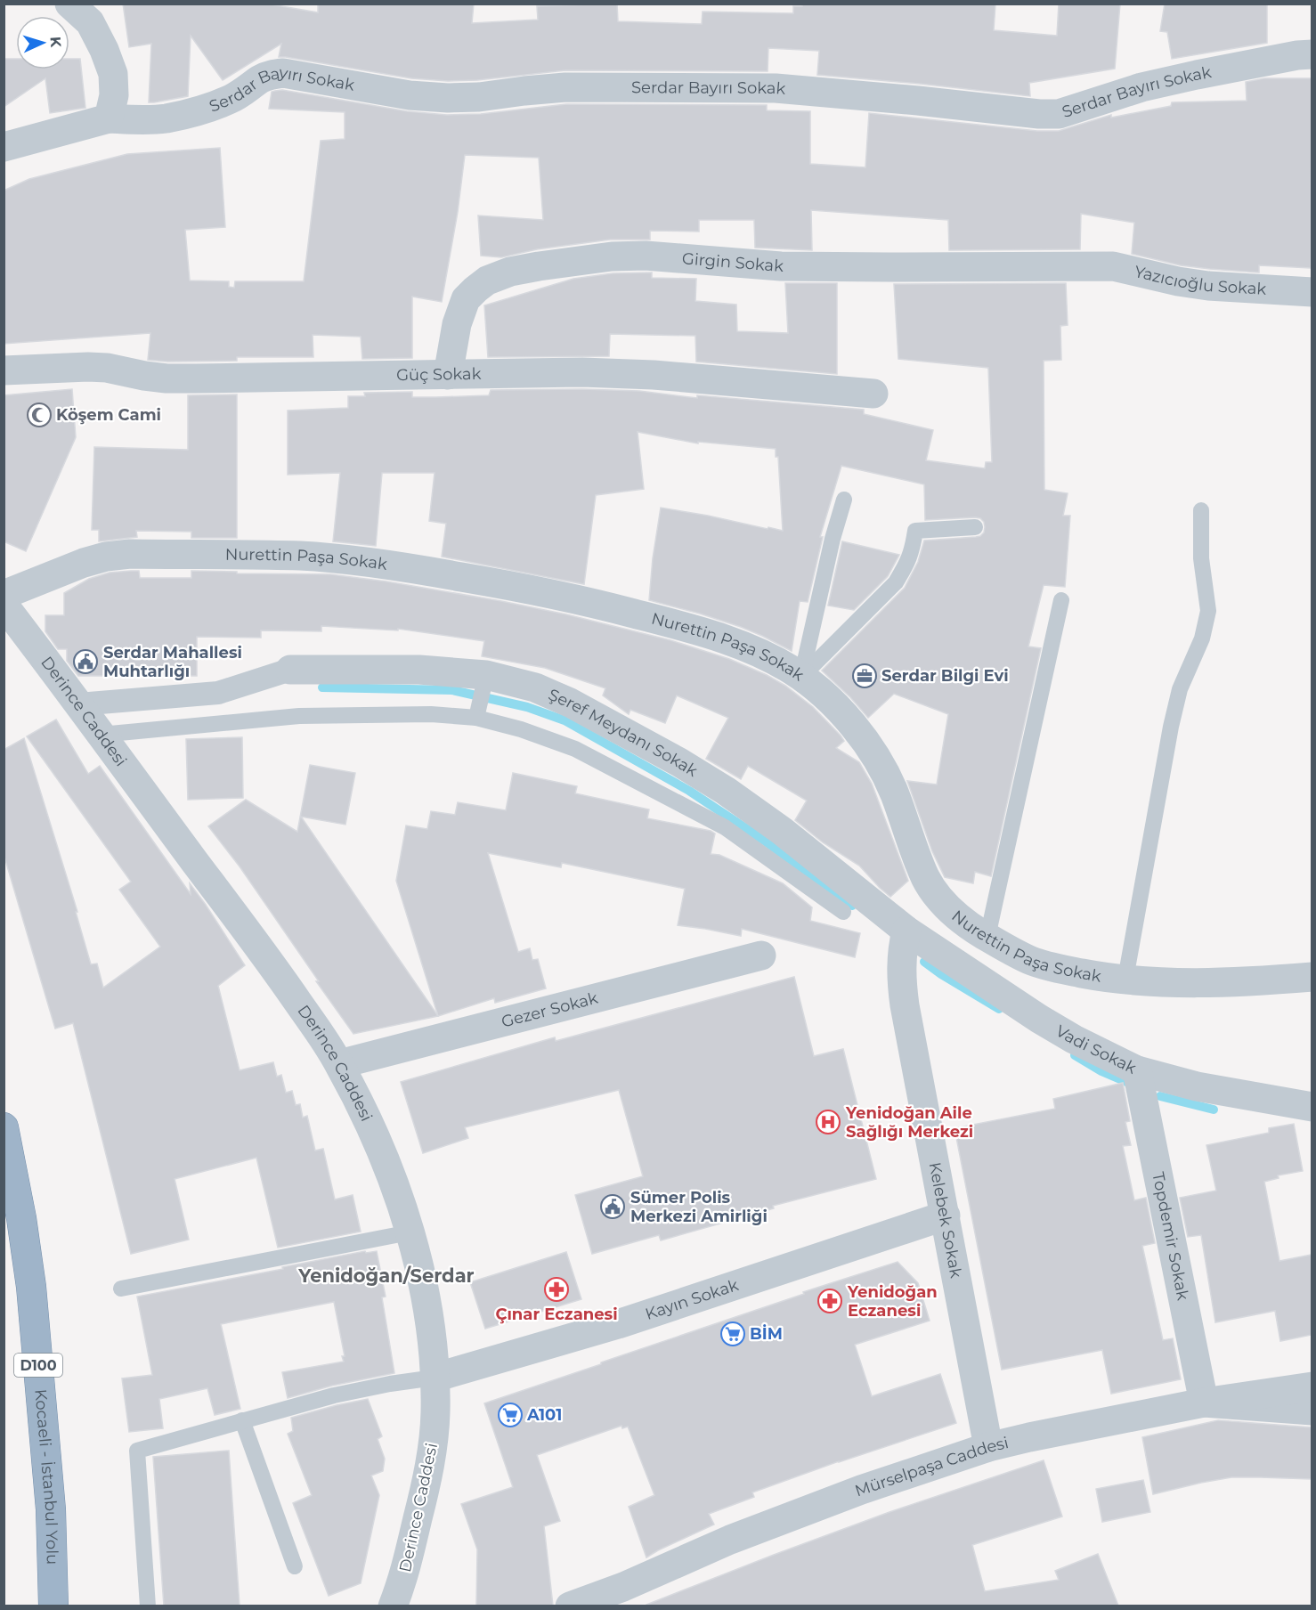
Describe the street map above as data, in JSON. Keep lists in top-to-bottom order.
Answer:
{
  "streets": {
    "highway": ["D100", "Kocaeli - İstanbul Yolu"],
    "street": [
      "Serdar Bayırı Sokak",
      "Girgin Sokak",
      "Yazıcıoğlu Sokak",
      "Güç Sokak",
      "Nurettin Paşa Sokak",
      "Derince Caddesi",
      "Şeref Meydanı Sokak",
      "Gezer Sokak",
      "Vadi Sokak",
      "Kelebek Sokak",
      "Topdemir Sokak",
      "Kayın Sokak",
      "Mürselpaşa Caddesi"
    ]
  },
  "crossings": [
    ["Girgin Sokak", "Yazıcıoğlu Sokak"],
    ["Girgin Sokak", "Güç Sokak"],
    ["Derince Caddesi", "Gezer Sokak"],
    ["Derince Caddesi", "Kayın Sokak"],
    ["Şeref Meydanı Sokak", "Vadi Sokak"],
    ["Şeref Meydanı Sokak", "Kelebek Sokak"],
    ["Vadi Sokak", "Kelebek Sokak"],
    ["Vadi Sokak", "Topdemir Sokak"],
    ["Kelebek Sokak", "Kayın Sokak"],
    ["Kelebek Sokak", "Mürselpaşa Caddesi"],
    ["Topdemir Sokak", "Mürselpaşa Caddesi"]
  ],
  "districts": ["Yenidoğan/Serdar"],
  "places": {
    "mosque": ["Köşem Cami"],
    "public building": ["Serdar Mahallesi Muhtarlığı", "Sümer Polis Merkezi Amirliği"],
    "office": ["Serdar Bilgi Evi"],
    "hospital": ["Yenidoğan Aile Sağlığı Merkezi"],
    "pharmacy": ["Çınar Eczanesi", "Yenidoğan Eczanesi"],
    "supermarket": ["BİM", "A101"]
  },
  "north": "right"
}
